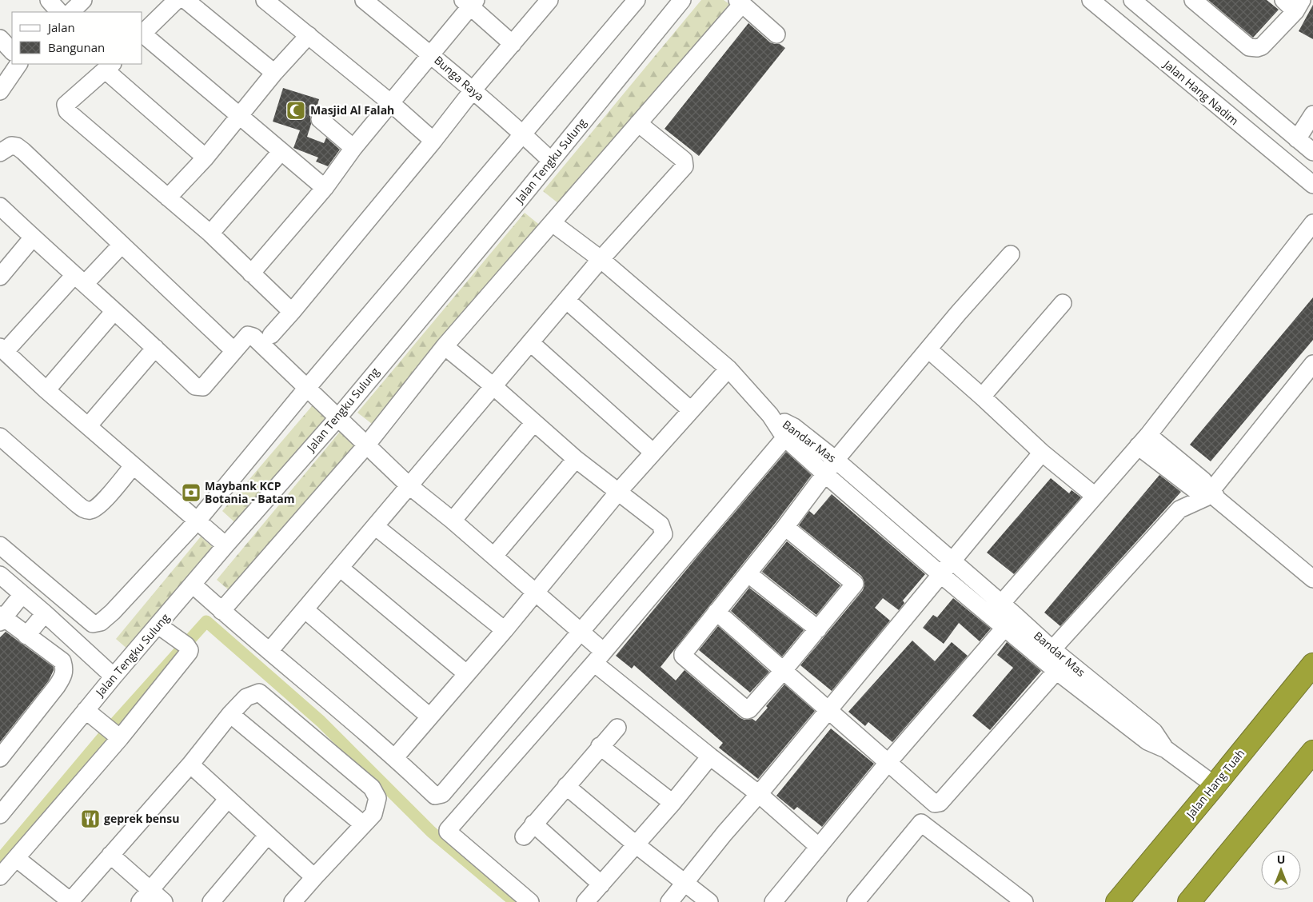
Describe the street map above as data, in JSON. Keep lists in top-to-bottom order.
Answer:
{
  "streets": {
    "highway": ["Jalan Hang Tuah"],
    "street": [
      "Bunga Raya",
      "Jalan Hang Nadim",
      "Jalan Tengku Sulung",
      "Bandar Mas"
    ]
  },
  "crossings": [
    ["Bunga Raya", "Jalan Tengku Sulung"],
    ["Bandar Mas", "Jalan Hang Tuah"]
  ],
  "places": {
    "mosque": ["Masjid Al Falah"],
    "bank": ["Maybank KCP Botania - Batam"],
    "restaurant": ["geprek bensu"]
  },
  "legend": ["Jalan", "Bangunan"],
  "north": "top"
}
